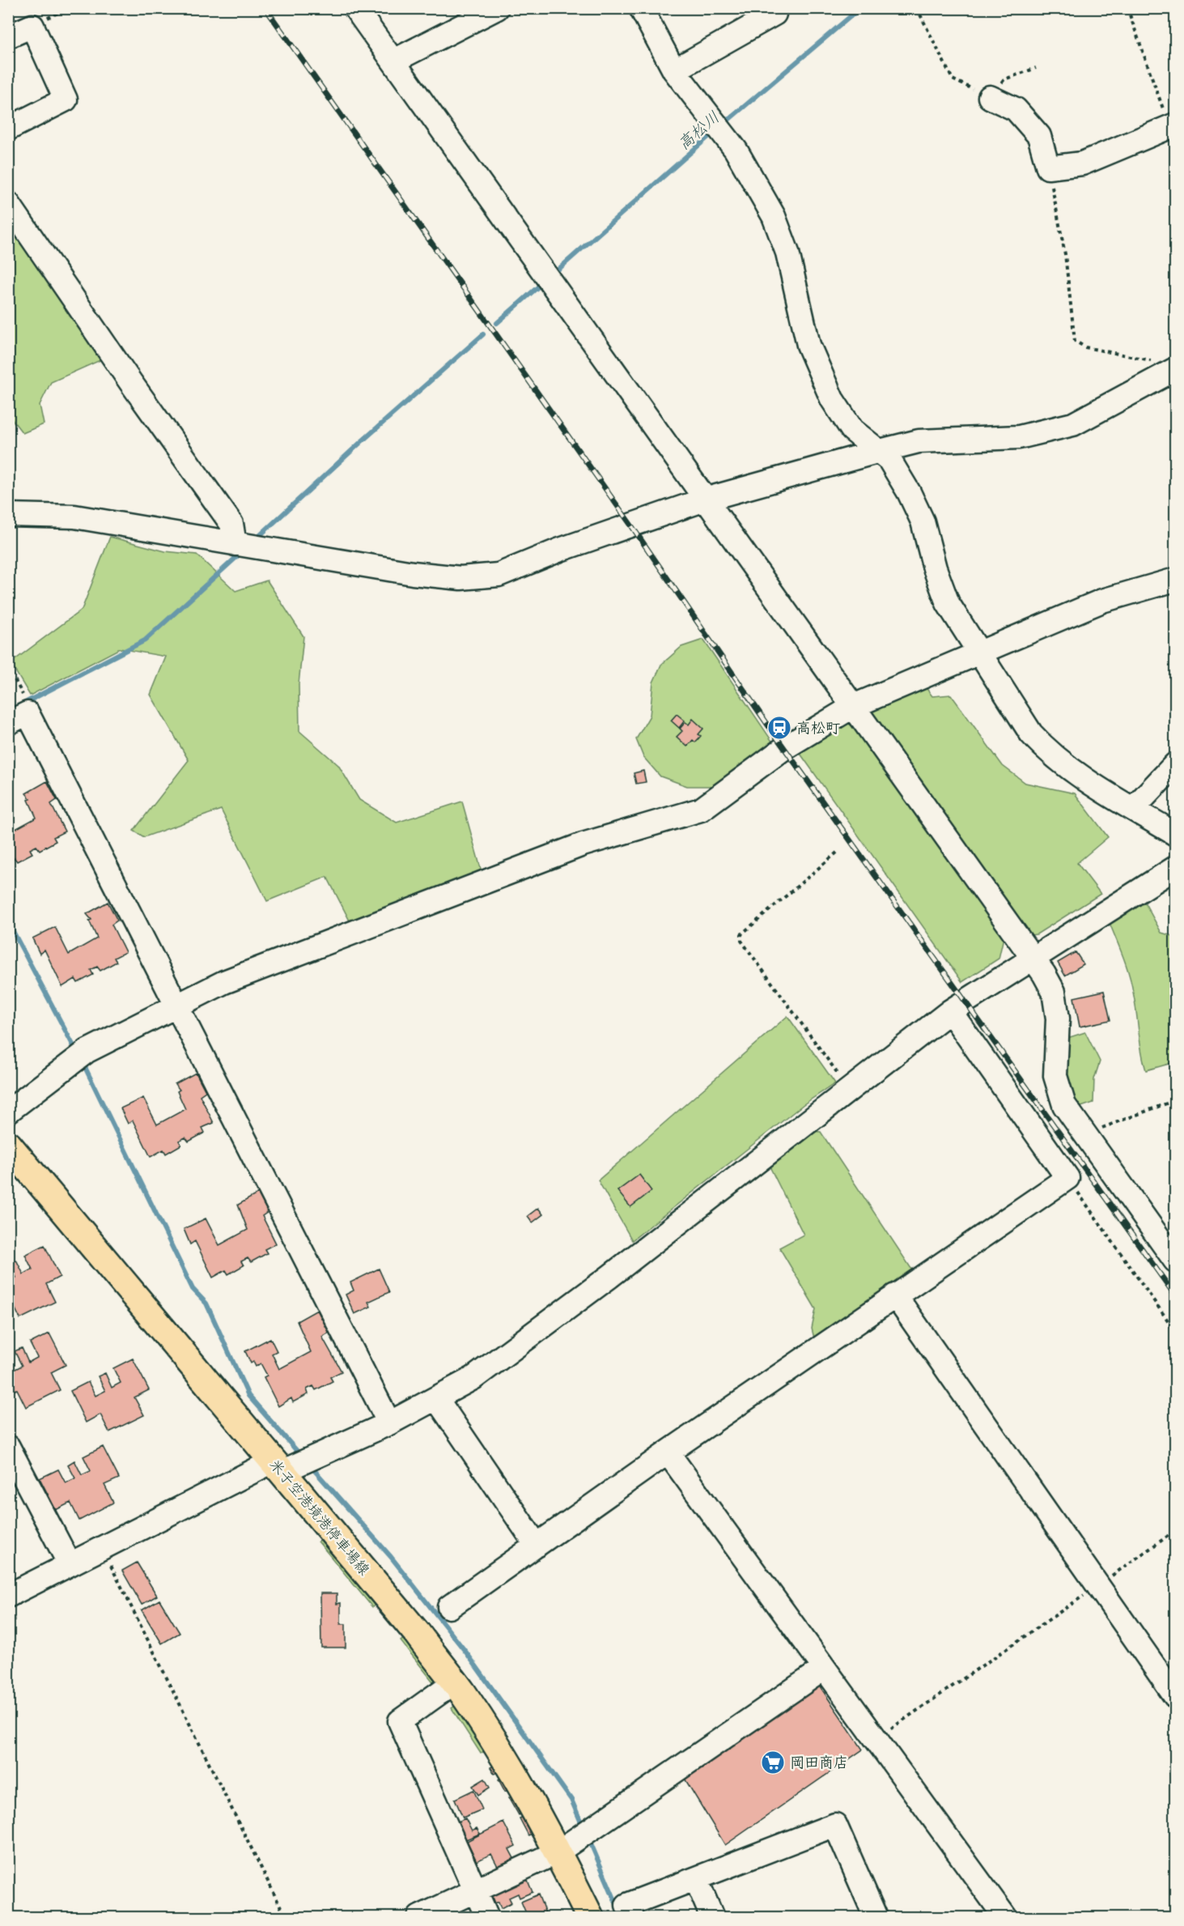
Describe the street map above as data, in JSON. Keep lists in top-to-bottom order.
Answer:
{
  "streets": {
    "main road": ["米子空港境港停車場線"]
  },
  "water": ["高松川"],
  "places": {
    "station": ["高松町"],
    "supermarket": ["岡田商店"]
  }
}
